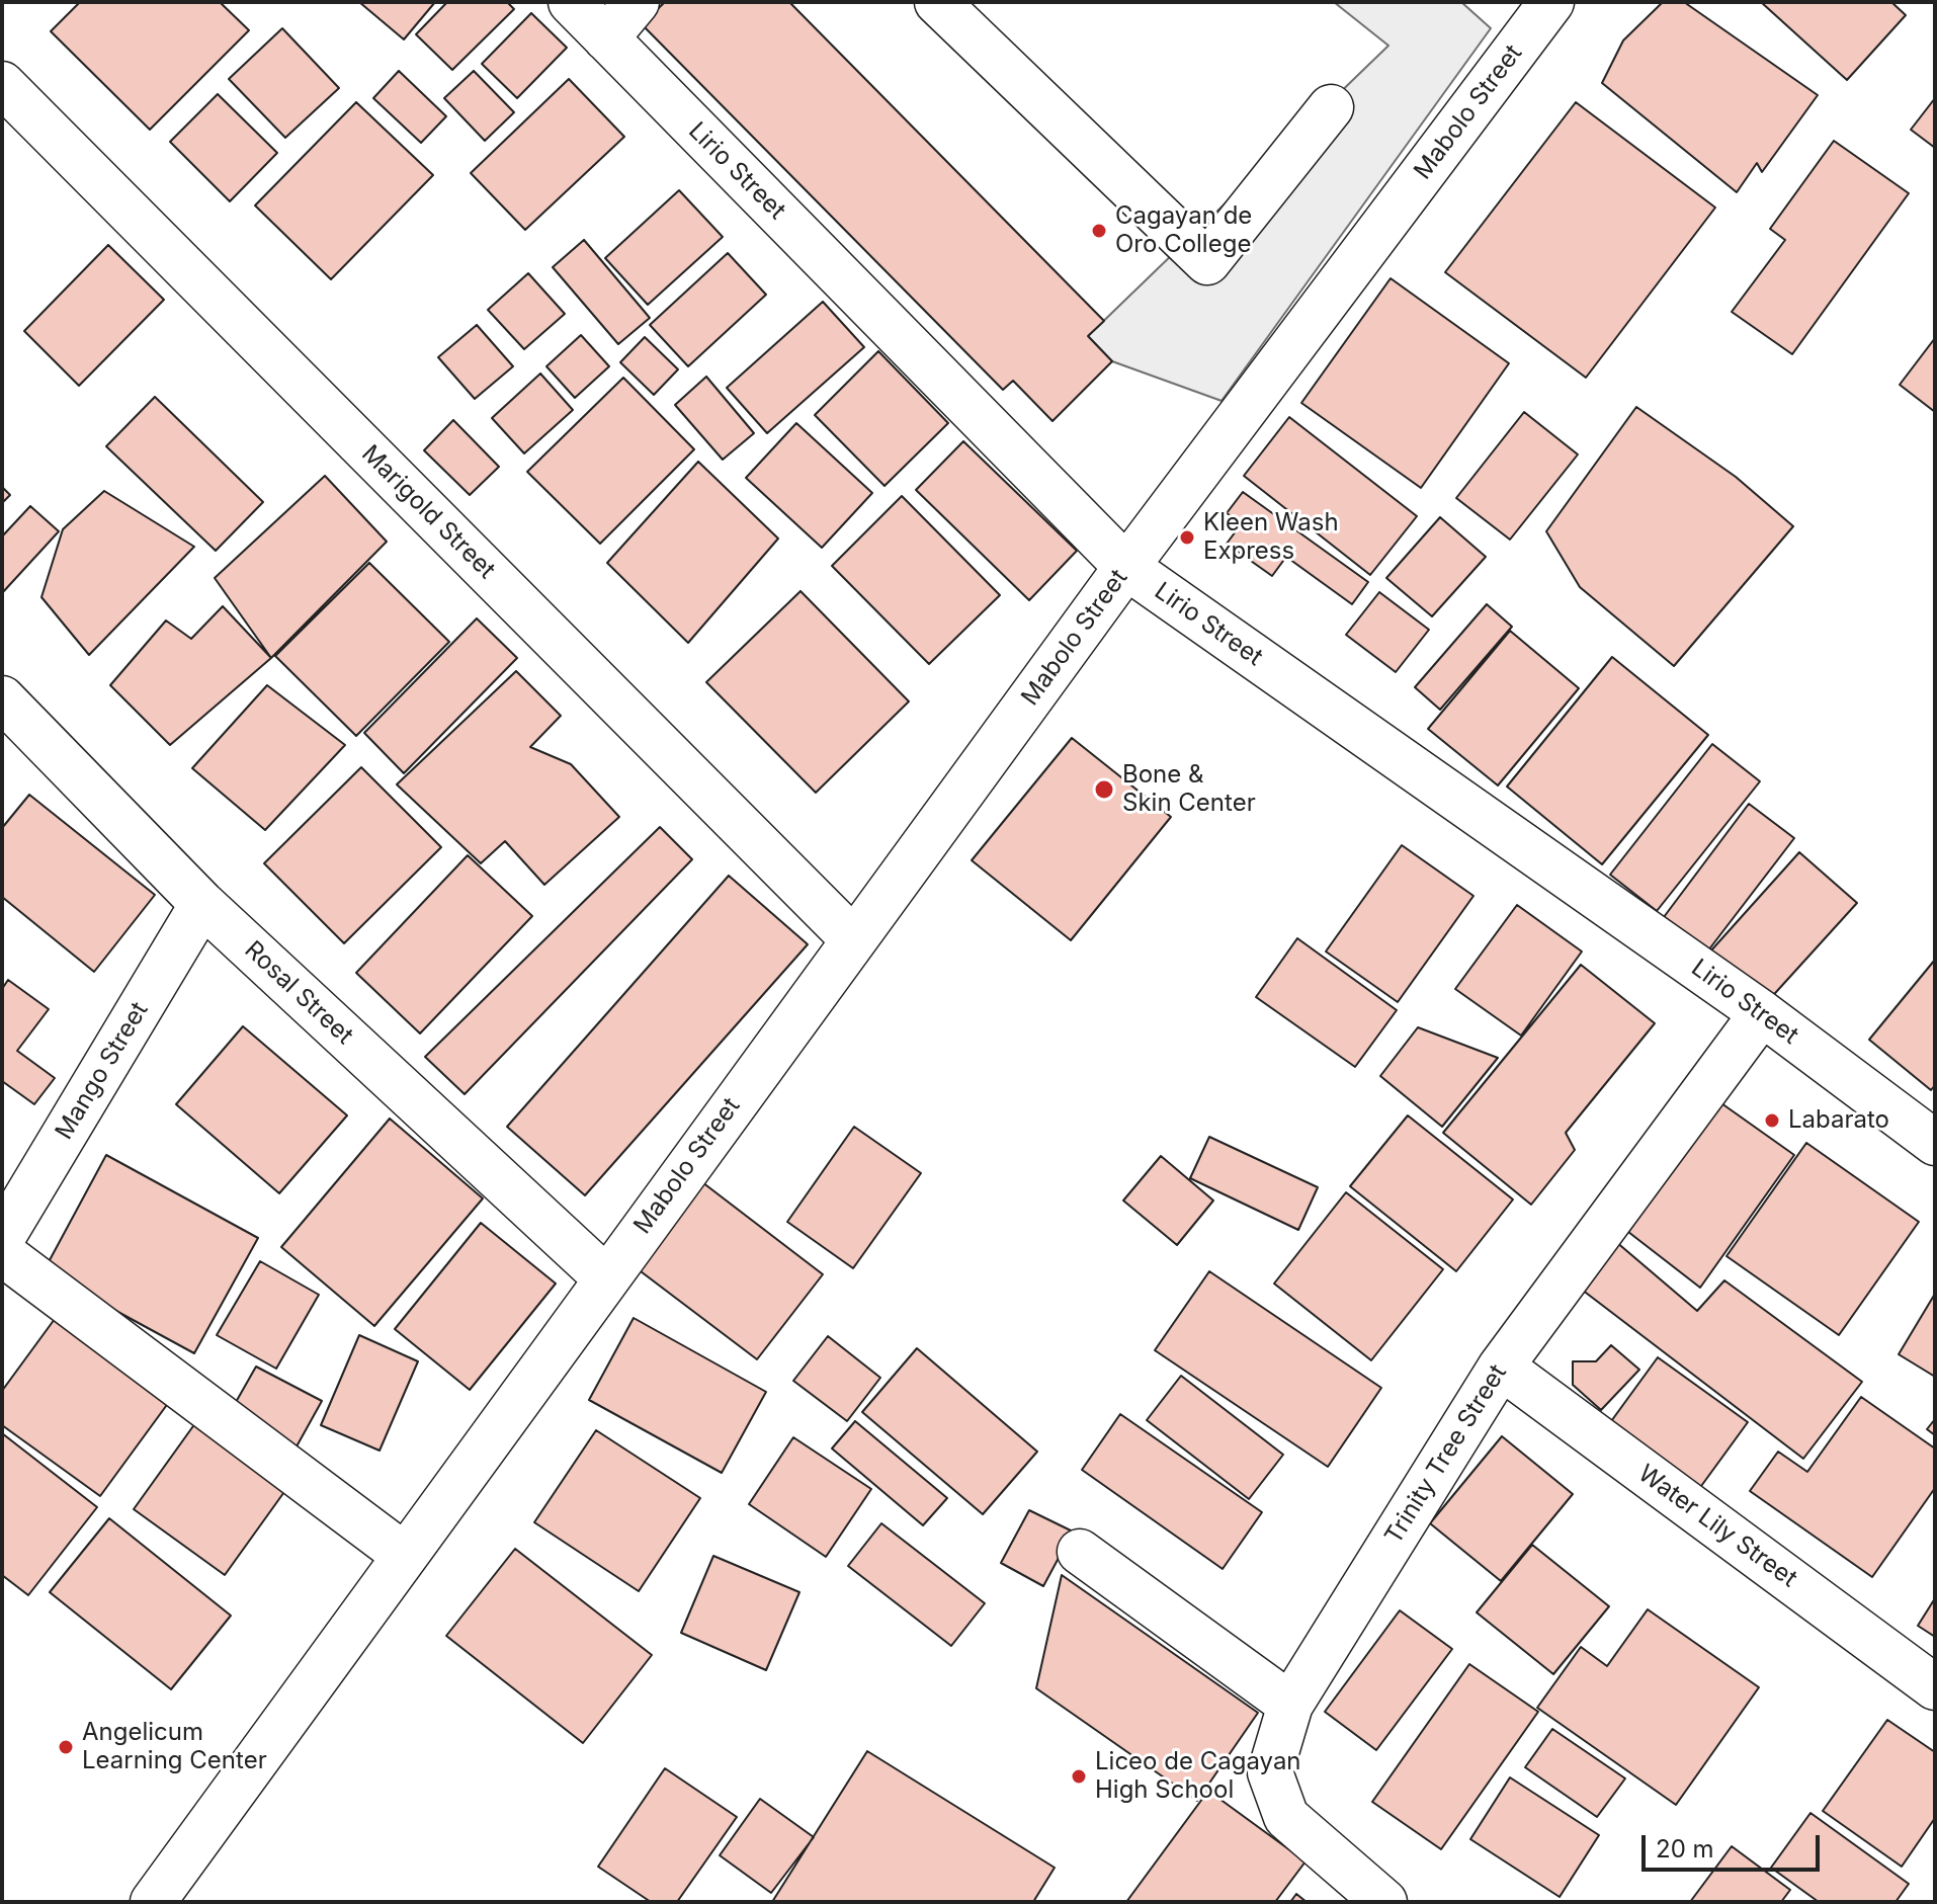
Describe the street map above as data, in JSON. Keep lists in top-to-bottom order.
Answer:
{
  "streets": {
    "street": [
      "Mabolo Street",
      "Lirio Street",
      "Marigold Street",
      "Rosal Street",
      "Mango Street",
      "Trinity Tree Street",
      "Water Lily Street"
    ]
  },
  "crossings": [
    ["Mabolo Street", "Lirio Street"],
    ["Mabolo Street", "Marigold Street"],
    ["Mabolo Street", "Rosal Street"],
    ["Lirio Street", "Trinity Tree Street"],
    ["Rosal Street", "Mango Street"],
    ["Trinity Tree Street", "Water Lily Street"]
  ],
  "places": [
    "Cagayan de Oro College",
    "Kleen Wash Express",
    "Bone & Skin Center",
    "Labarato",
    "Angelicum Learning Center",
    "Liceo de Cagayan High School"
  ],
  "scale_bar": "20 m"
}
